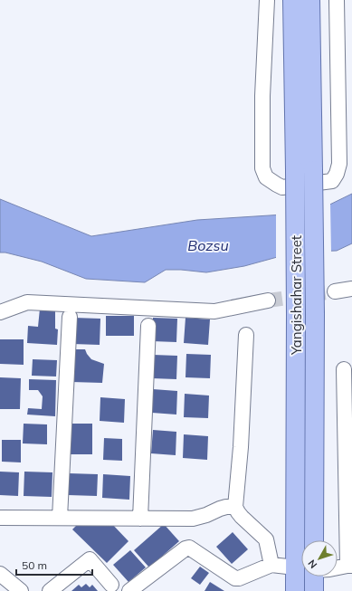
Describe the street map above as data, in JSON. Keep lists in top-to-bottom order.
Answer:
{
  "streets": {
    "main road": ["Yangishahar Street"]
  },
  "water": ["Bozsu"],
  "scale_bar": "50 m",
  "north": "bottom left"
}
